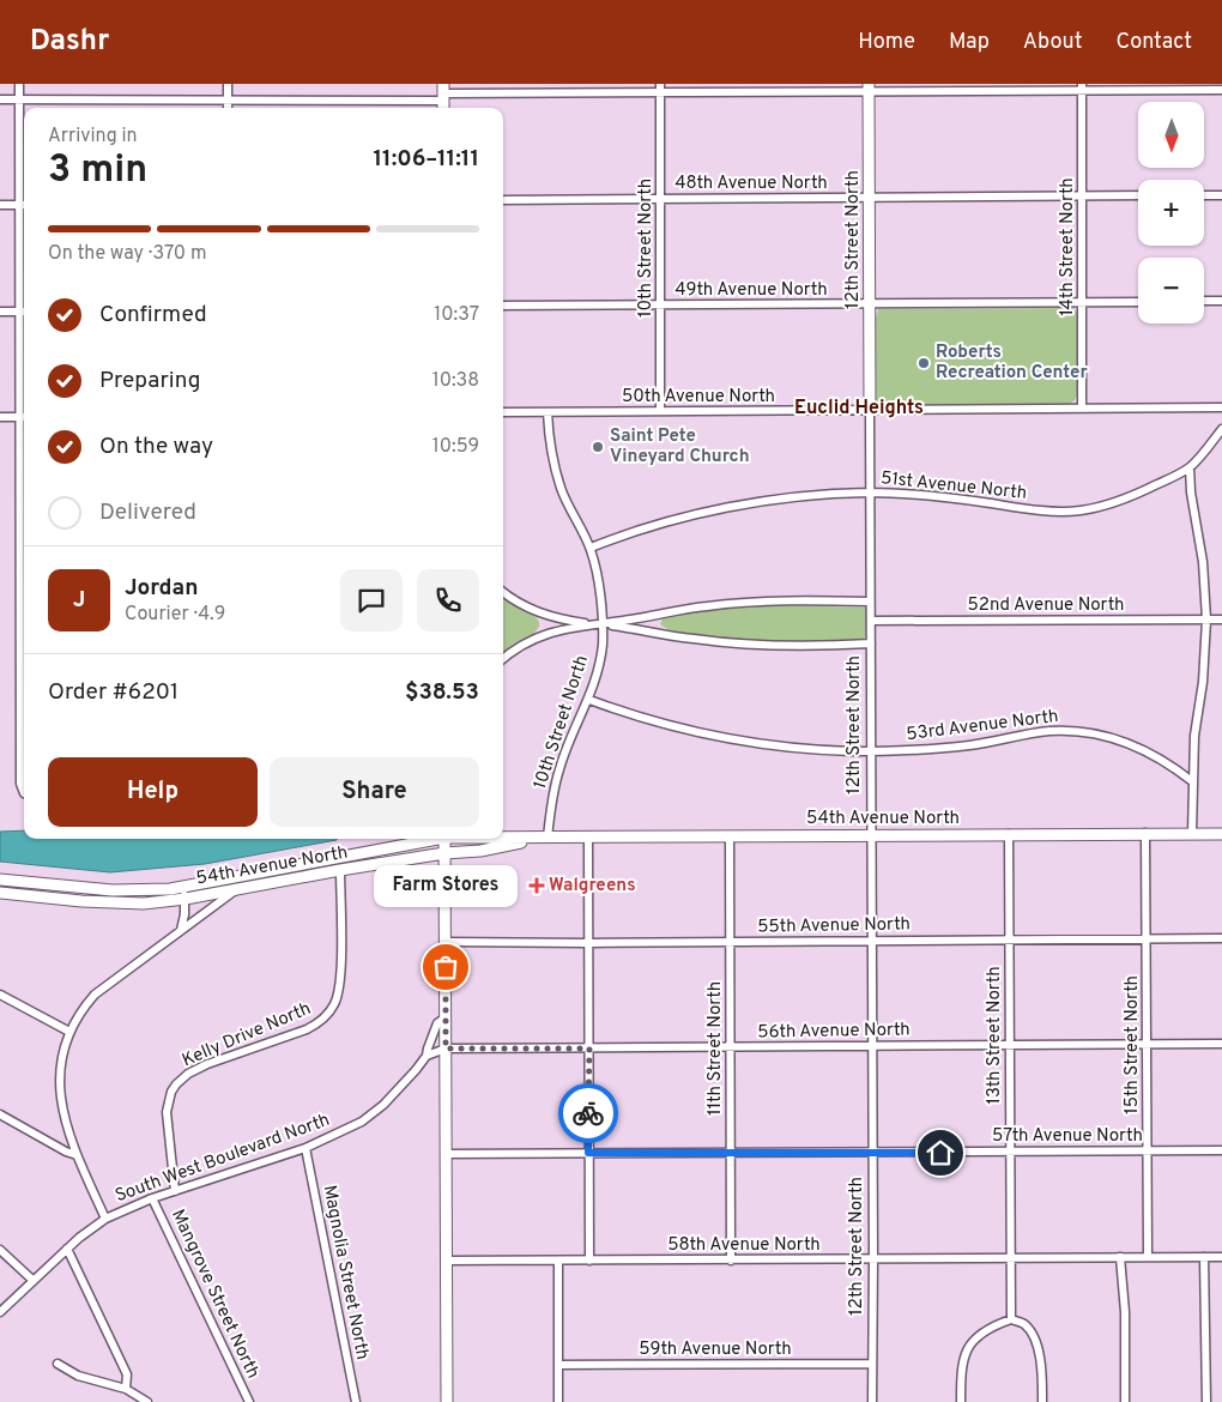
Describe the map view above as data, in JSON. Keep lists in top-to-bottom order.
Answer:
{
  "streets": {
    "main road": ["12th Street North", "54th Avenue North"],
    "street": [
      "48th Avenue North",
      "14th Street North",
      "10th Street North",
      "49th Avenue North",
      "50th Avenue North",
      "51st Avenue North",
      "52nd Avenue North",
      "53rd Avenue North",
      "55th Avenue North",
      "56th Avenue North",
      "Kelly Drive North",
      "13th Street North",
      "15th Street North",
      "11th Street North",
      "57th Avenue North",
      "South West Boulevard North",
      "58th Avenue North",
      "Magnolia Street North",
      "Mangrove Street North",
      "59th Avenue North"
    ]
  },
  "crossings": [
    ["48th Avenue North", "12th Street North"],
    ["48th Avenue North", "14th Street North"],
    ["48th Avenue North", "10th Street North"],
    ["12th Street North", "49th Avenue North"],
    ["12th Street North", "50th Avenue North"],
    ["12th Street North", "51st Avenue North"],
    ["12th Street North", "52nd Avenue North"],
    ["12th Street North", "53rd Avenue North"],
    ["12th Street North", "54th Avenue North"],
    ["12th Street North", "55th Avenue North"],
    ["12th Street North", "56th Avenue North"],
    ["12th Street North", "57th Avenue North"],
    ["12th Street North", "58th Avenue North"],
    ["12th Street North", "59th Avenue North"],
    ["14th Street North", "49th Avenue North"],
    ["14th Street North", "50th Avenue North"],
    ["10th Street North", "49th Avenue North"],
    ["10th Street North", "50th Avenue North"],
    ["10th Street North", "51st Avenue North"],
    ["10th Street North", "53rd Avenue North"],
    ["10th Street North", "54th Avenue North"],
    ["54th Avenue North", "Kelly Drive North"],
    ["54th Avenue North", "13th Street North"],
    ["54th Avenue North", "15th Street North"],
    ["54th Avenue North", "11th Street North"],
    ["55th Avenue North", "13th Street North"],
    ["55th Avenue North", "15th Street North"],
    ["55th Avenue North", "11th Street North"],
    ["56th Avenue North", "13th Street North"],
    ["56th Avenue North", "15th Street North"],
    ["56th Avenue North", "11th Street North"],
    ["Kelly Drive North", "South West Boulevard North"],
    ["13th Street North", "57th Avenue North"],
    ["13th Street North", "58th Avenue North"],
    ["15th Street North", "57th Avenue North"],
    ["15th Street North", "58th Avenue North"],
    ["11th Street North", "57th Avenue North"],
    ["11th Street North", "58th Avenue North"],
    ["South West Boulevard North", "Magnolia Street North"],
    ["South West Boulevard North", "Mangrove Street North"]
  ],
  "districts": ["Euclid Heights"],
  "places": {
    "other": ["Roberts Recreation Center", "Saint Pete Vineyard Church", "Farm Stores"],
    "health": ["Walgreens"]
  },
  "north": "bottom",
  "page": {
    "header": "Dashr",
    "nav": [
      "Home",
      "Map",
      "About",
      "Contact"
    ],
    "map_buttons": ["+", "−"],
    "heading": ["3 min", "Arriving in", "11:06–11:11"],
    "panel": [
      "Jordan",
      "Courier · 4.9",
      "Order #6201",
      "$38.53"
    ],
    "bar": "On the way · 370 m",
    "list": [
      ["Confirmed", "10:37"],
      ["Preparing", "10:38"],
      ["On the way", "10:59"],
      "Delivered"
    ],
    "round": "J",
    "buttons": ["Help", "Share"],
    "bubble": "Farm Stores"
  }
}
